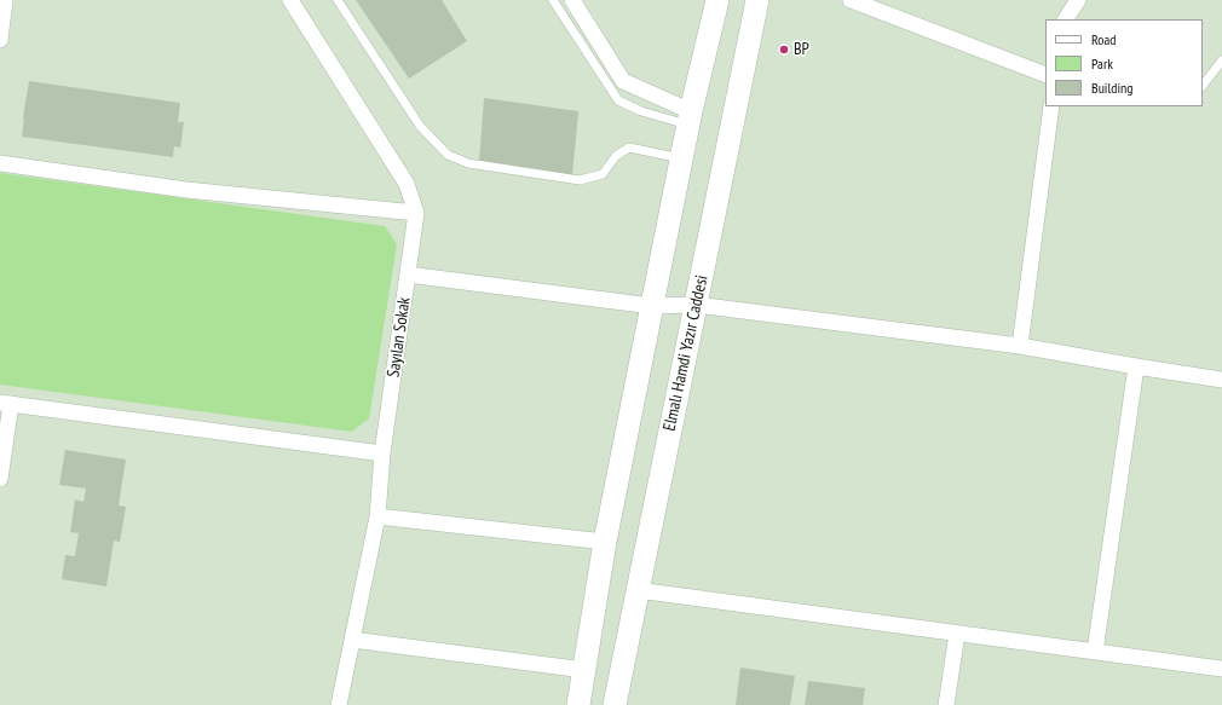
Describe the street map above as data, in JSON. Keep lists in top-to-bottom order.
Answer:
{
  "streets": {
    "main road": ["Elmalı Hamdi Yazır Caddesi"],
    "street": ["Sayılan Sokak"]
  },
  "places": ["BP"],
  "legend": ["Road", "Park", "Building"]
}
